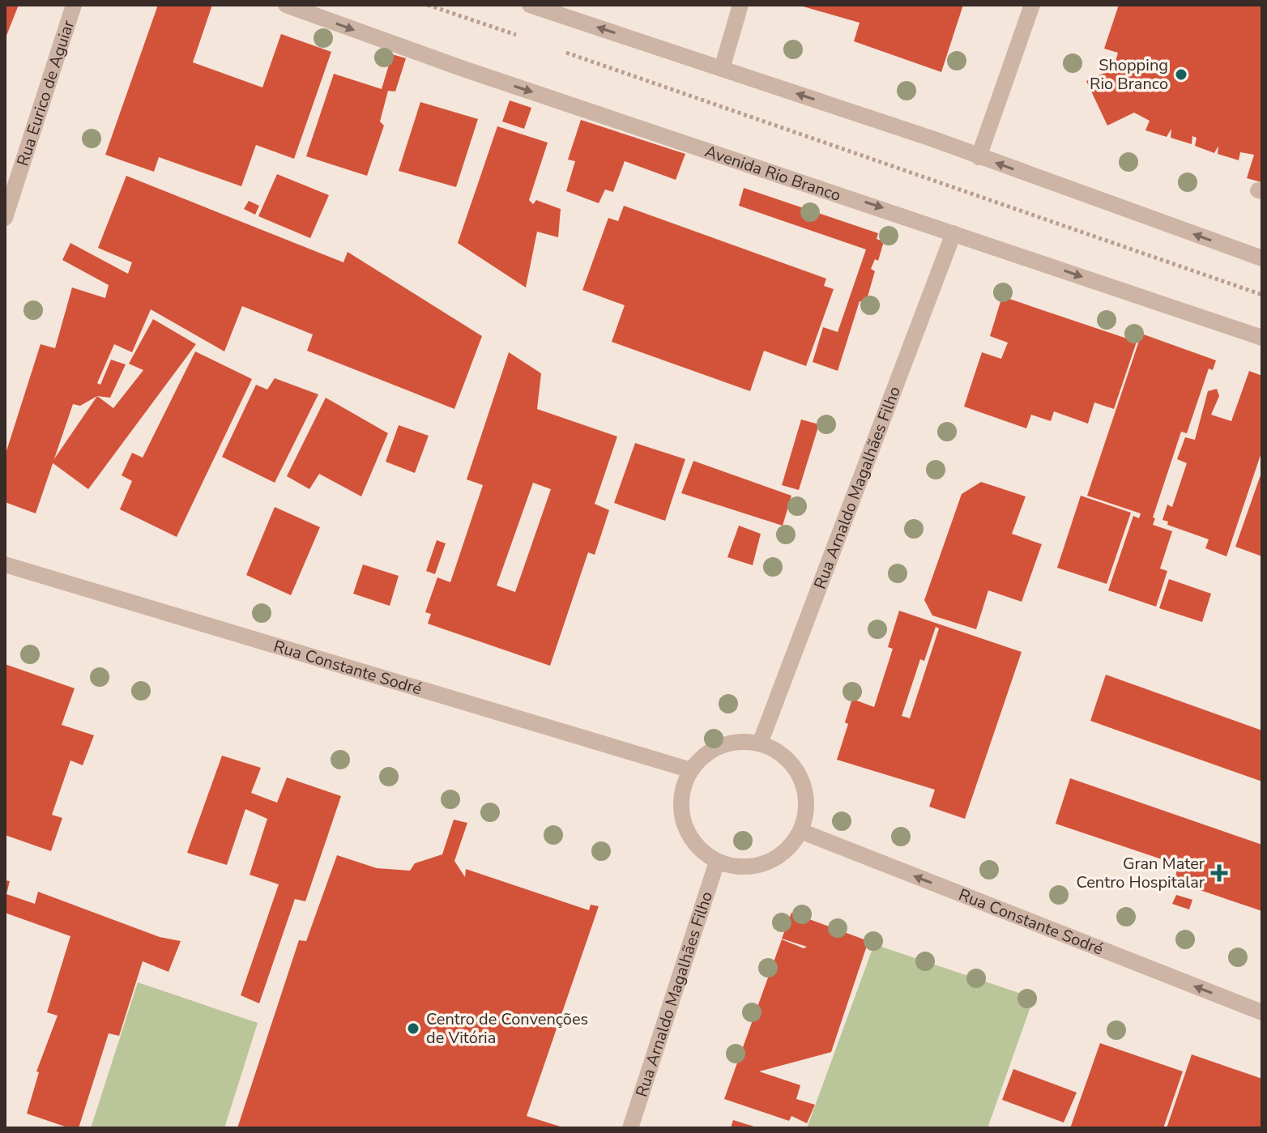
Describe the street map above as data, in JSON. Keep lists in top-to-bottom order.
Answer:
{
  "streets": {
    "street": [
      "Rua Eurico de Aguiar",
      "Avenida Rio Branco",
      "Rua Arnaldo Magalhães Filho",
      "Rua Constante Sodré"
    ]
  },
  "crossings": [
    ["Avenida Rio Branco", "Rua Arnaldo Magalhães Filho"],
    ["Rua Arnaldo Magalhães Filho", "Rua Constante Sodré"]
  ],
  "one_way": ["Rua Constante Sodré"],
  "places": {
    "other": ["Shopping Rio Branco", "Centro de Convenções de Vitória"],
    "health": ["Gran Mater Centro Hospitalar"]
  }
}
